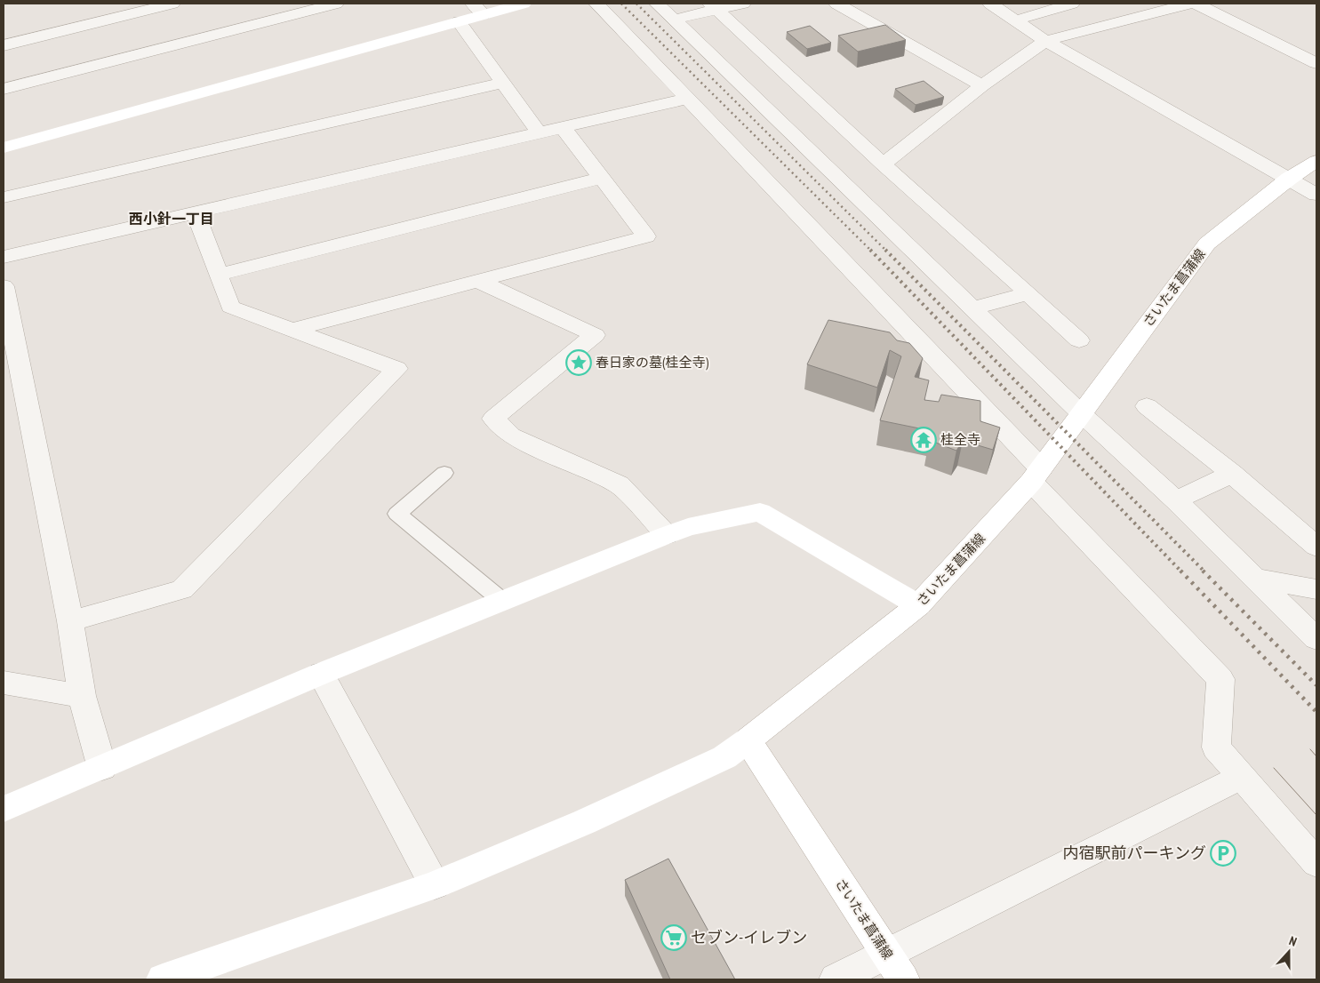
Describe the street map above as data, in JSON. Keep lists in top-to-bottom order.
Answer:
{
  "streets": {
    "street": ["さいたま菖蒲線"]
  },
  "districts": ["西小針一丁目"],
  "places": {
    "place": ["春日家の墓(桂全寺)"],
    "temple": ["桂全寺"],
    "parking": ["内宿駅前パーキング"],
    "supermarket": ["セブン-イレブン"]
  },
  "north": "top"
}
